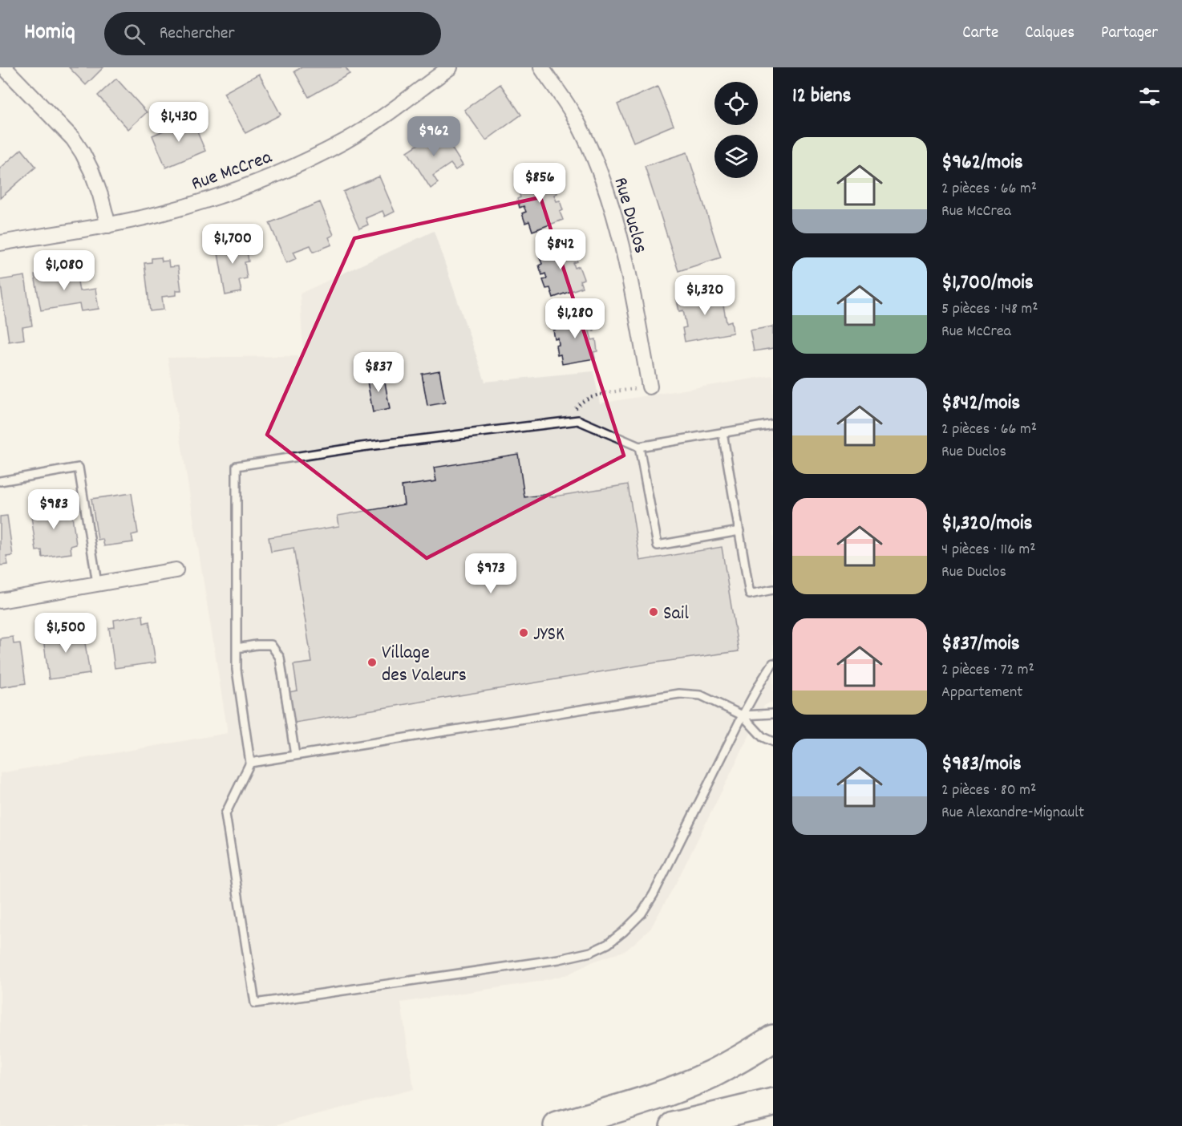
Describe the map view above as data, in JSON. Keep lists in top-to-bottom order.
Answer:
{
  "streets": {
    "street": ["Rue McCrea", "Rue Duclos"]
  },
  "places": ["Sail", "JYSK", "Village des Valeurs"],
  "page": {
    "header": "Homiq",
    "search": "Rechercher",
    "nav": ["Carte", "Calques", "Partager"],
    "heading": "12 biens",
    "price": [
      "$1,430",
      "$962",
      "$856",
      "$1,700",
      "$842",
      "$1,080",
      "$1,320",
      "$1,280",
      "$837",
      "$983",
      "$973",
      "$1,500"
    ],
    "list": [
      {
        "name": "$962/mois",
        "note": "2 pièces · 66 m² · Rue McCrea"
      },
      {
        "name": "$1,700/mois",
        "note": "5 pièces · 148 m² · Rue McCrea"
      },
      {
        "name": "$842/mois",
        "note": "2 pièces · 66 m² · Rue Duclos"
      },
      {
        "name": "$1,320/mois",
        "note": "4 pièces · 116 m² · Rue Duclos"
      },
      {
        "name": "$837/mois",
        "note": "2 pièces · 72 m² · Appartement"
      },
      {
        "name": "$983/mois",
        "note": "2 pièces · 80 m² · Rue Alexandre-Mignault"
      }
    ]
  }
}
